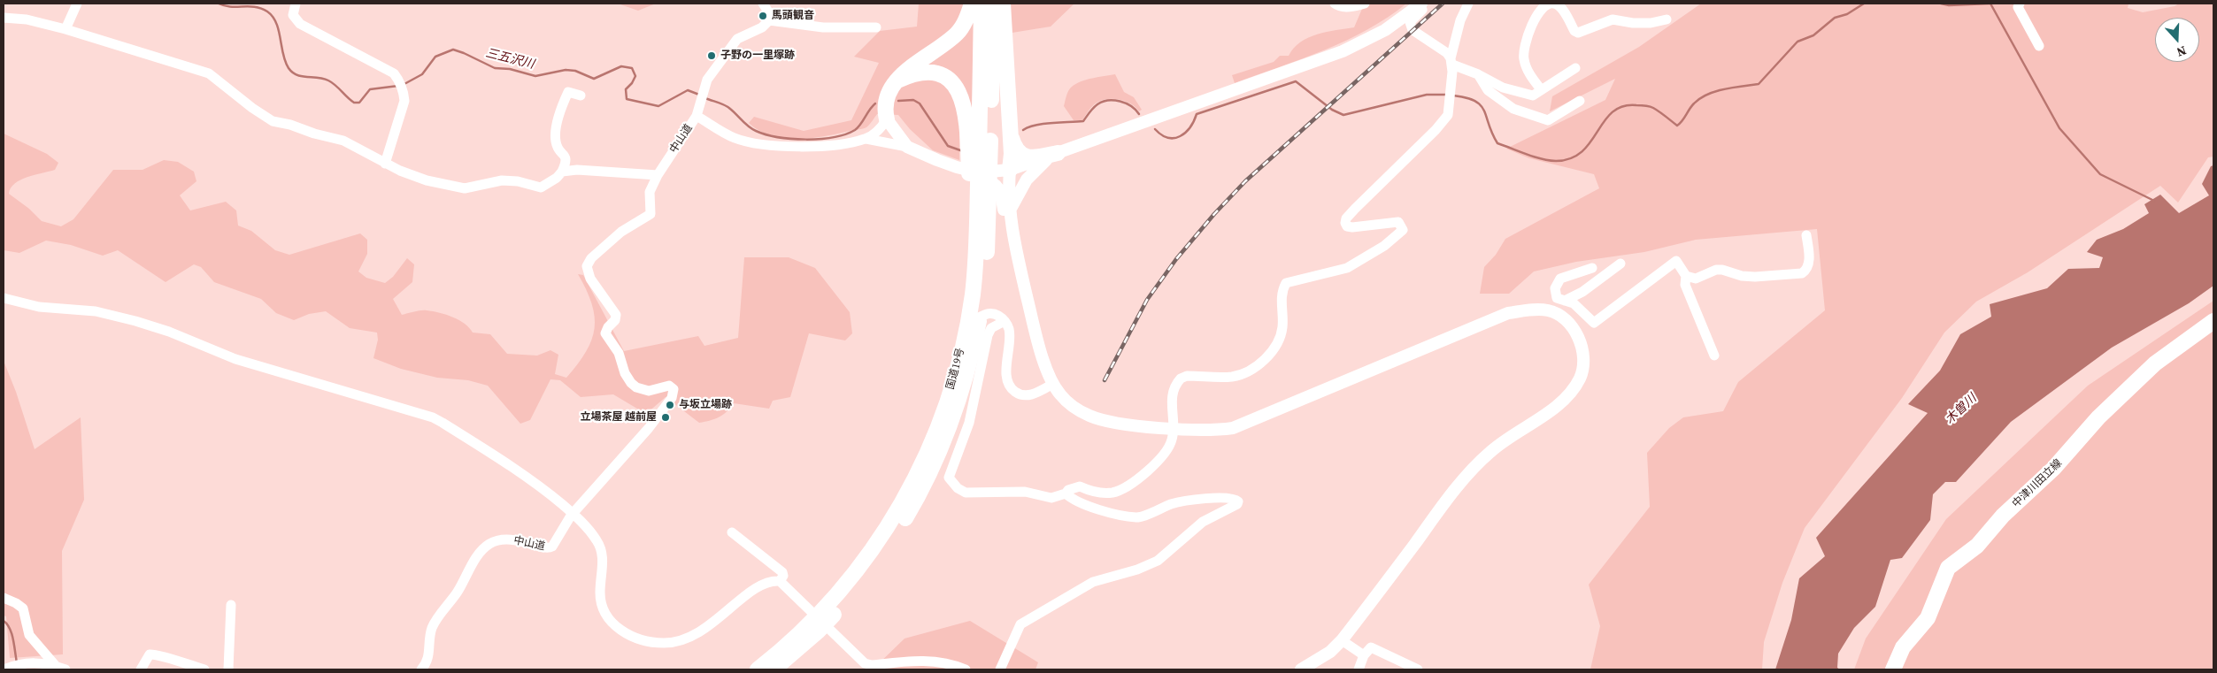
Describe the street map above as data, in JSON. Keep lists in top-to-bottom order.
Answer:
{
  "streets": {
    "main road": ["国道19号", "中津川田立線"],
    "street": ["中山道"]
  },
  "water": ["三五沢川", "木曽川"],
  "places": [
    "馬頭観音",
    "子野の一里塚跡",
    "与坂立場跡",
    "立場茶屋 越前屋"
  ],
  "north": "bottom"
}
